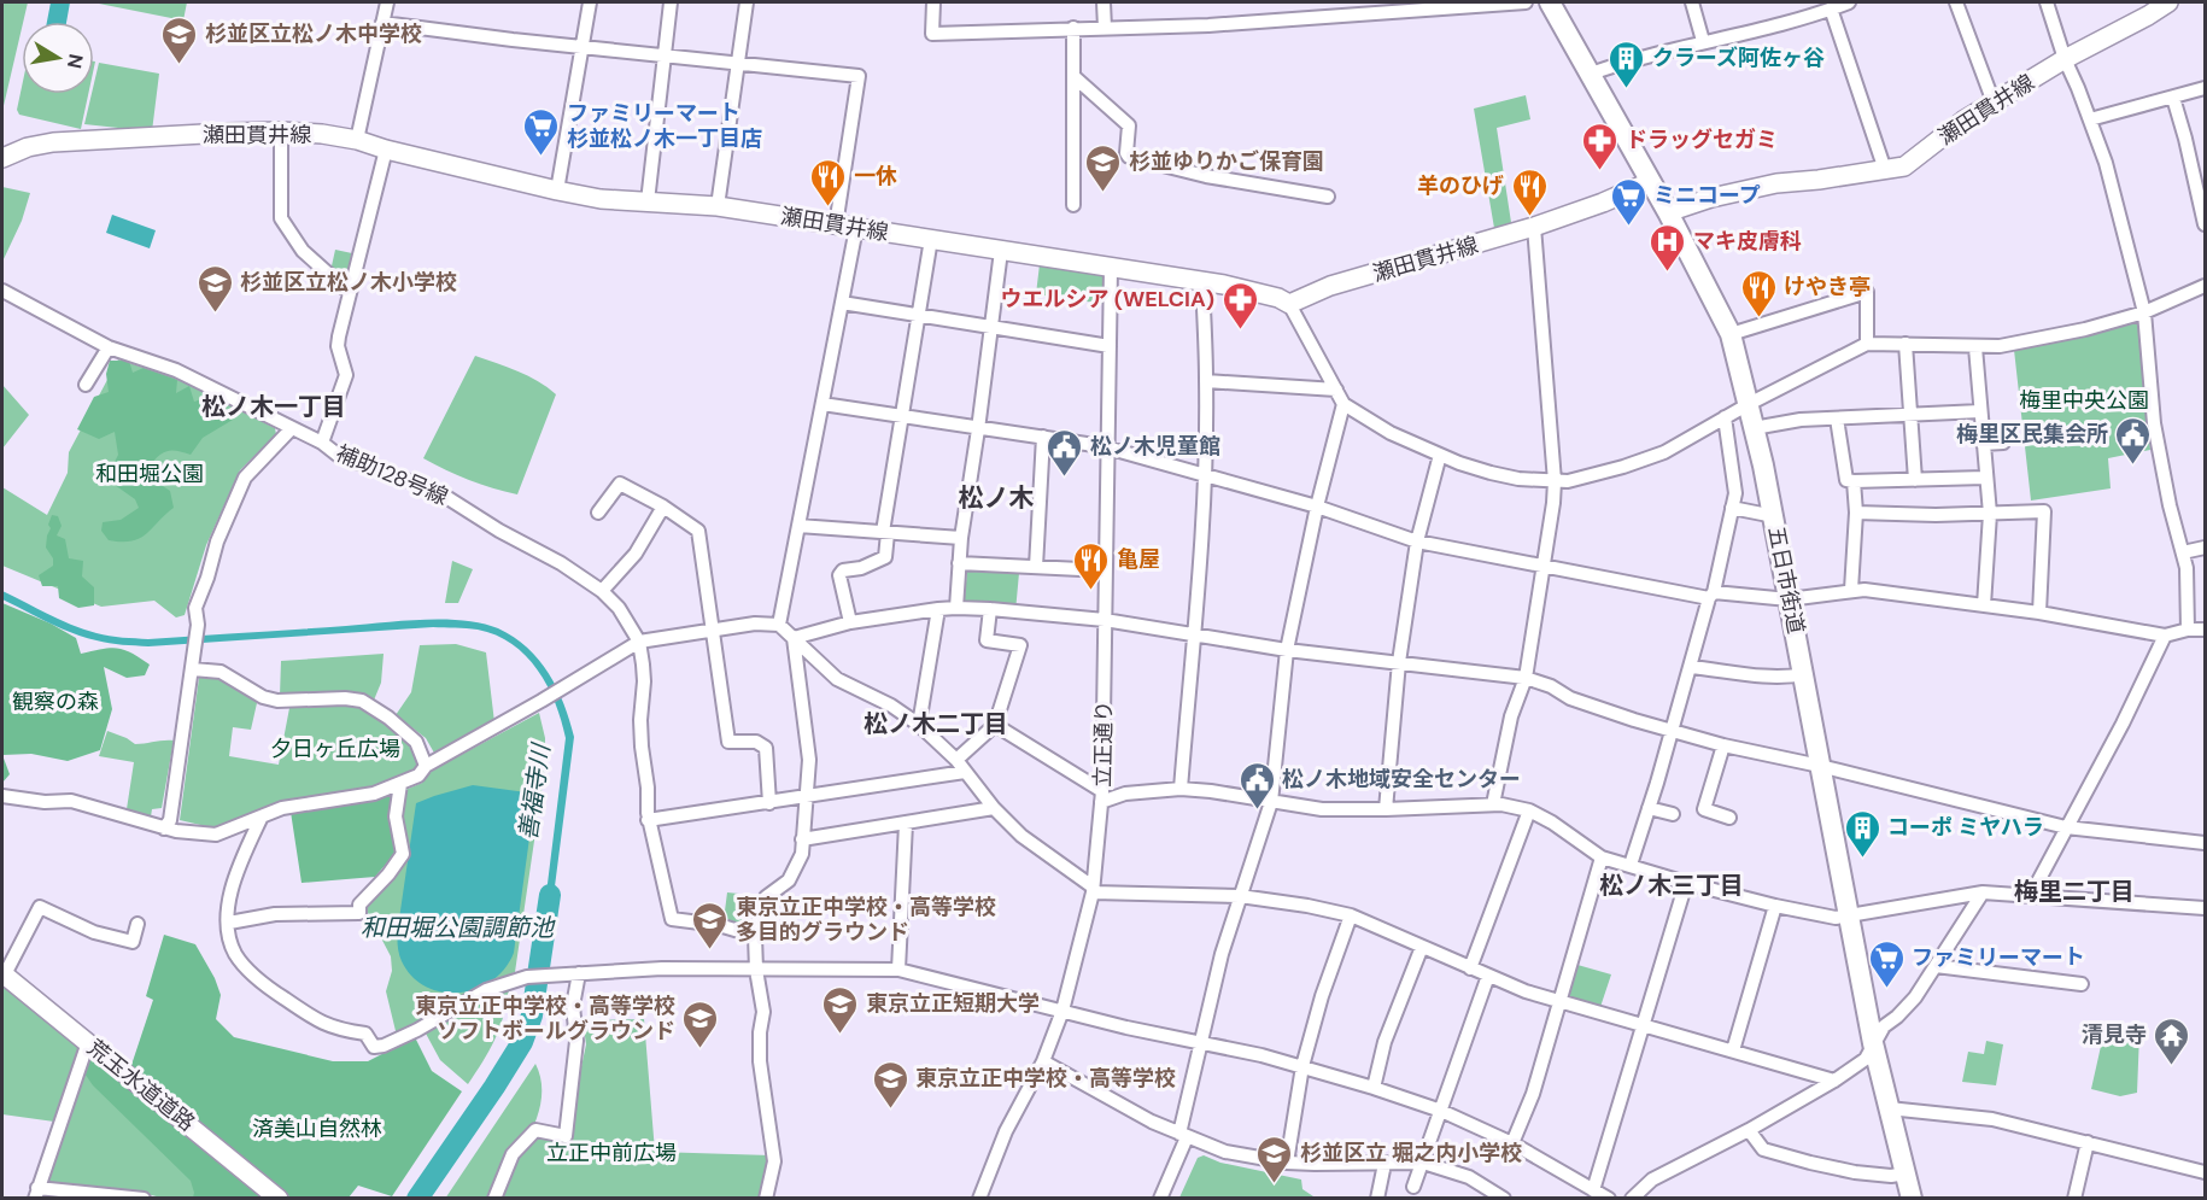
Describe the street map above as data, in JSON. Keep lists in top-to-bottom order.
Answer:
{
  "streets": {
    "main road": ["瀬田貫井線", "五日市街道", "荒玉水道道路"],
    "street": ["補助128号線", "立正通り"]
  },
  "crossings": [
    ["瀬田貫井線", "五日市街道"],
    ["瀬田貫井線", "立正通り"]
  ],
  "districts": [
    "松ノ木一丁目",
    "松ノ木",
    "松ノ木二丁目",
    "松ノ木三丁目",
    "梅里二丁目"
  ],
  "water": ["善福寺川", "和田堀公園調節池"],
  "parks": [
    "梅里中央公園",
    "和田堀公園",
    "観察の森",
    "夕日ヶ丘広場",
    "済美山自然林",
    "立正中前広場"
  ],
  "places": {
    "school or university": [
      "杉並区立松ノ木中学校",
      "杉並ゆりかご保育園",
      "杉並区立松ノ木小学校",
      "東京立正中学校・高等学校 多目的グラウンド",
      "東京立正短期大学",
      "東京立正中学校・高等学校 ソフトボールグラウンド",
      "東京立正中学校・高等学校",
      "杉並区立 堀之内小学校"
    ],
    "building": ["クラーズ阿佐ヶ谷", "コーポ ミヤハラ"],
    "supermarket": ["ファミリーマート 杉並松ノ木一丁目店", "ミニコープ", "ファミリーマート"],
    "pharmacy": ["ドラッグセガミ", "ウエルシア (WELCIA)"],
    "restaurant": [
      "一休",
      "羊のひげ",
      "けやき亭",
      "亀屋"
    ],
    "hospital": ["マキ皮膚科"],
    "public building": ["梅里区民集会所", "松ノ木児童館", "松ノ木地域安全センター"],
    "temple": ["清見寺"]
  },
  "north": "right"
}
